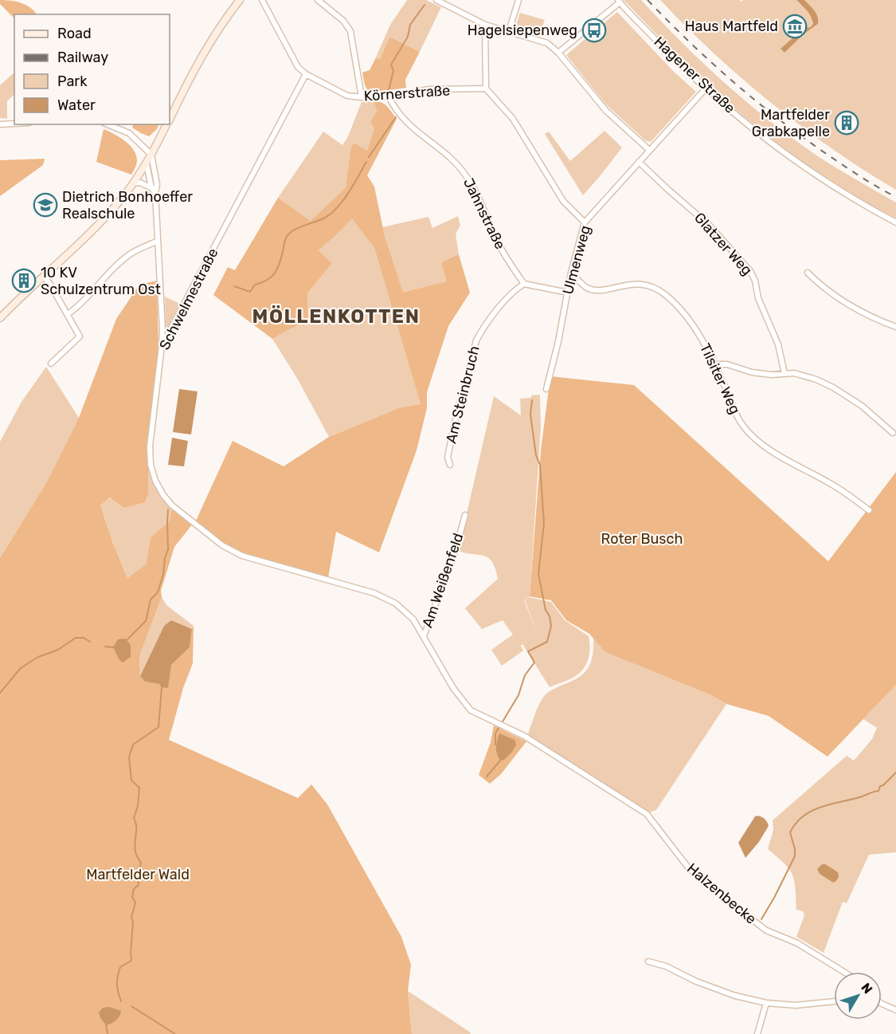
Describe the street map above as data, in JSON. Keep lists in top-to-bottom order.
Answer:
{
  "streets": {
    "street": [
      "Hagener Straße",
      "Körnerstraße",
      "Jahnstraße",
      "Glatzer Weg",
      "Ulmenweg",
      "Schwelmestraße",
      "Tilsiter Weg",
      "Am Steinbruch",
      "Am Weißenfeld",
      "Halzenbecke"
    ]
  },
  "crossings": [
    ["Hagener Straße", "Ulmenweg"],
    ["Körnerstraße", "Jahnstraße"],
    ["Körnerstraße", "Schwelmestraße"],
    ["Jahnstraße", "Am Steinbruch"],
    ["Glatzer Weg", "Ulmenweg"],
    ["Ulmenweg", "Tilsiter Weg"],
    ["Schwelmestraße", "Am Weißenfeld"],
    ["Am Weißenfeld", "Halzenbecke"]
  ],
  "districts": ["MÖLLENKOTTEN"],
  "parks": ["Roter Busch", "Martfelder Wald"],
  "places": {
    "museum": ["Haus Martfeld"],
    "bus stop": ["Hagelsiepenweg"],
    "building": ["Martfelder Grabkapelle", "10 KV Schulzentrum Ost"],
    "school or university": ["Dietrich Bonhoeffer Realschule"]
  },
  "legend": [
    "Road",
    "Railway",
    "Park",
    "Water"
  ],
  "north": "top right"
}
